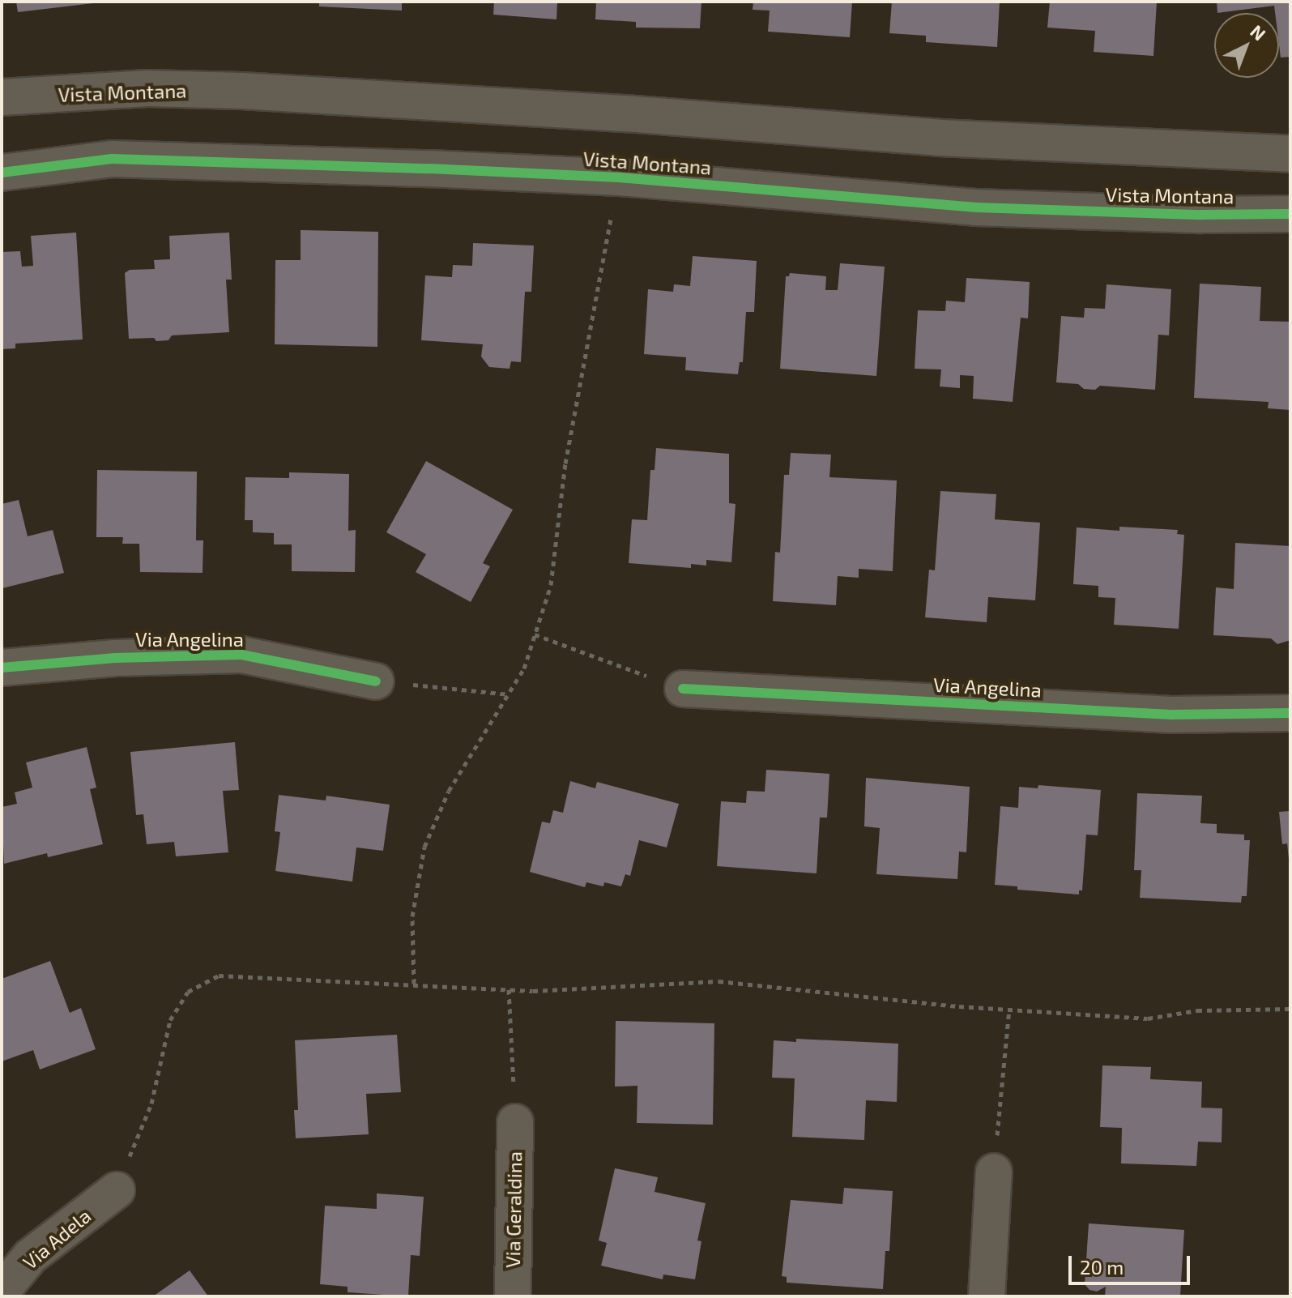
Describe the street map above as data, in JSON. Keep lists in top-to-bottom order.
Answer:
{
  "streets": {
    "street": [
      "Vista Montana",
      "Via Angelina",
      "Via Geraldina",
      "Via Adela"
    ]
  },
  "scale_bar": "20 m",
  "north": "top right"
}
